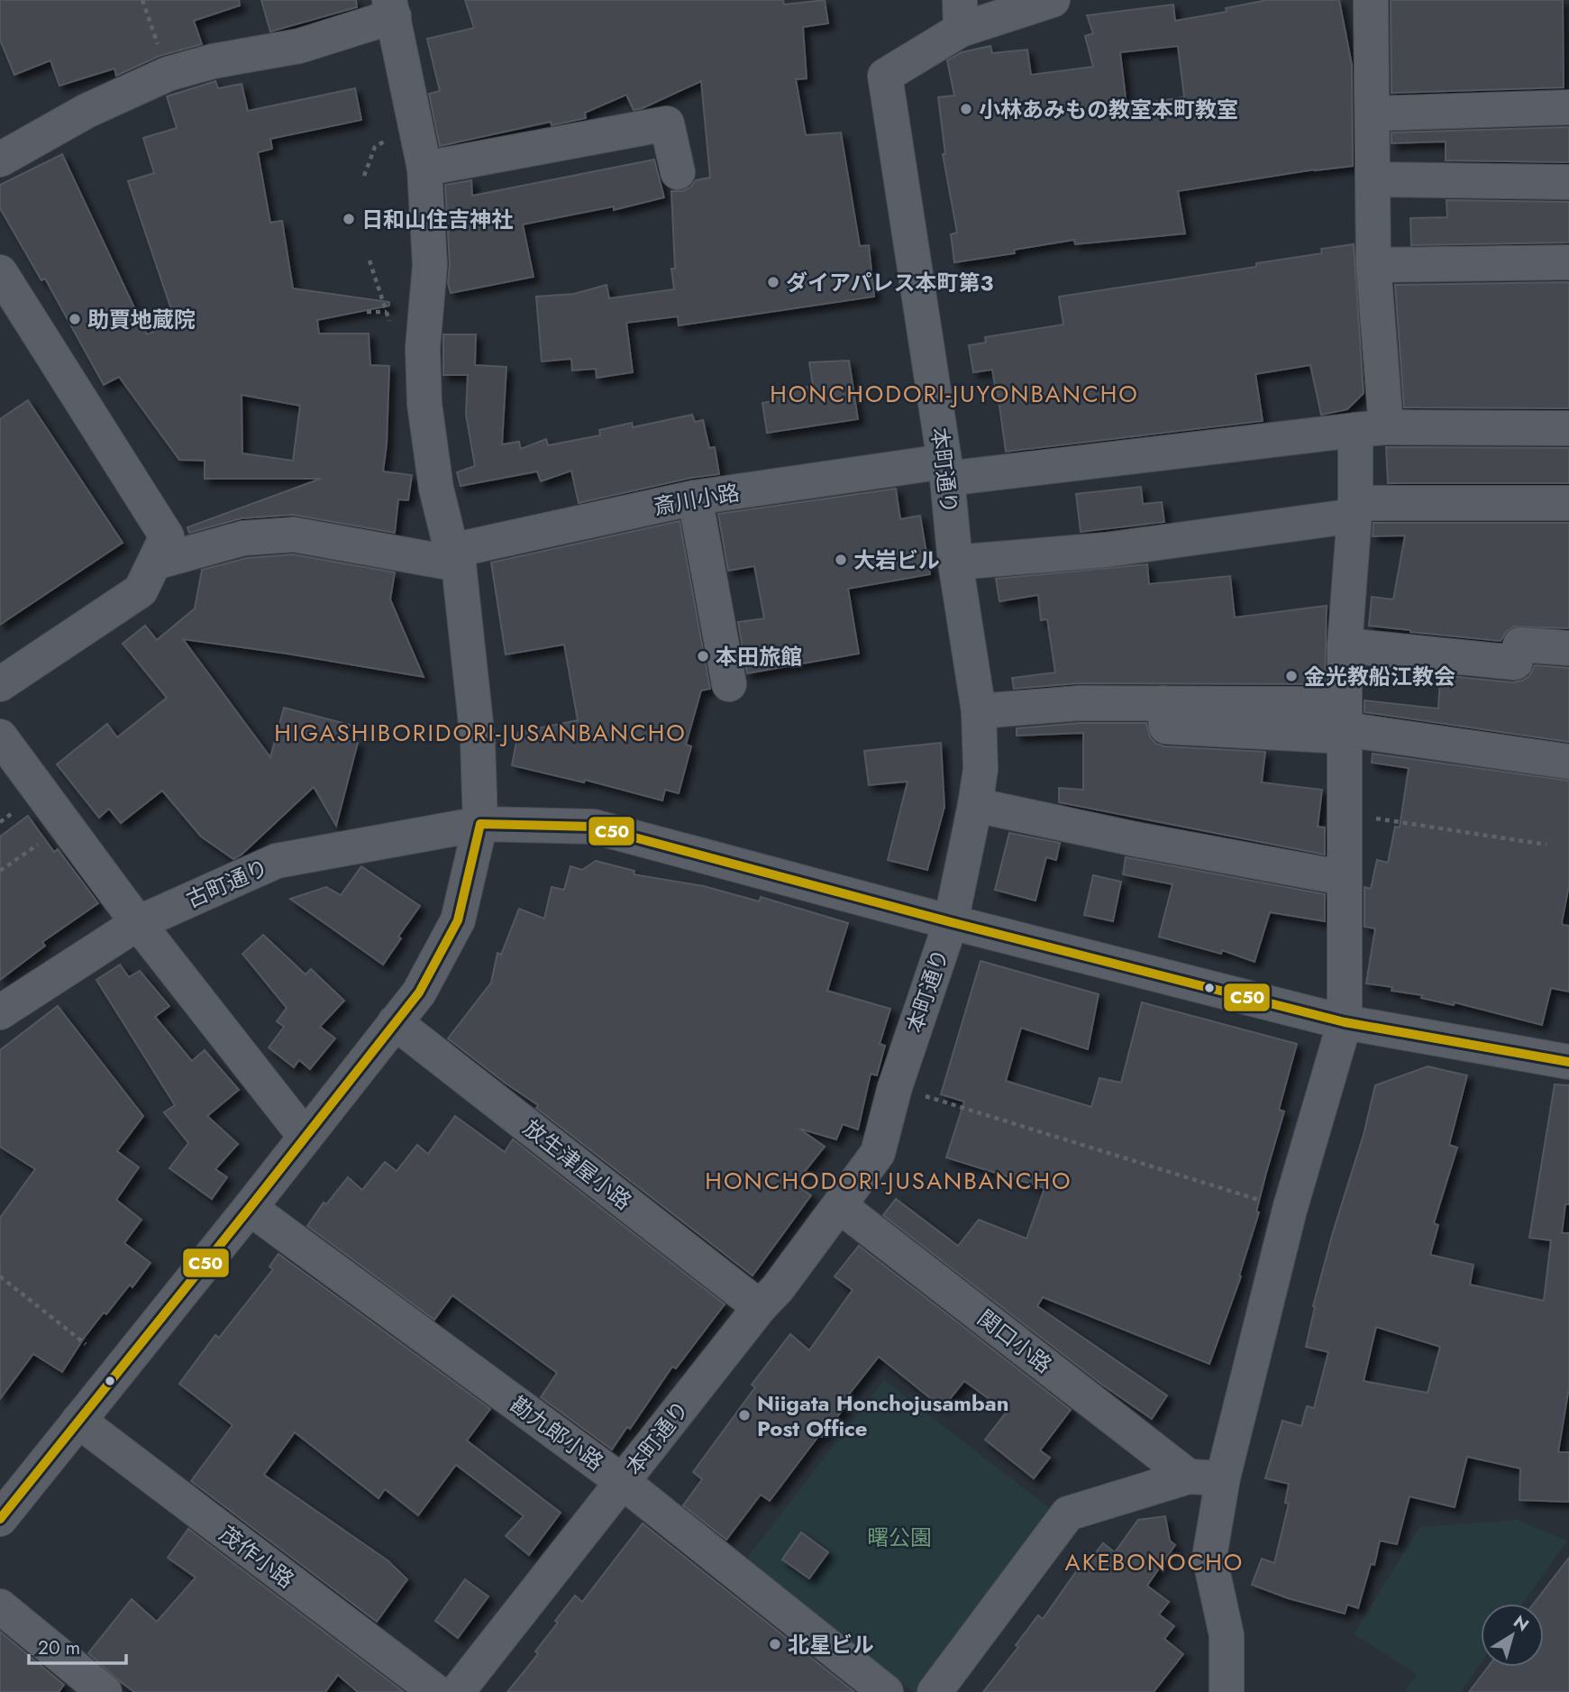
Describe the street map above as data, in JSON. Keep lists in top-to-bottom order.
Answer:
{
  "streets": {
    "street": [
      "本町通り",
      "斎川小路",
      "古町通り",
      "放生津屋小路",
      "関口小路",
      "勘九郎小路",
      "茂作小路"
    ]
  },
  "crossings": [
    ["本町通り", "斎川小路"],
    ["本町通り", "古町通り"],
    ["本町通り", "放生津屋小路"],
    ["本町通り", "関口小路"],
    ["本町通り", "勘九郎小路"]
  ],
  "districts": [
    "HONCHODORI-JUYONBANCHO",
    "HIGASHIBORIDORI-JUSANBANCHO",
    "HONCHODORI-JUSANBANCHO",
    "AKEBONOCHO"
  ],
  "parks": ["曙公園"],
  "places": [
    "小林あみもの教室本町教室",
    "日和山住吉神社",
    "ダイアパレス本町第3",
    "助賈地蔵院",
    "大岩ビル",
    "本田旅館",
    "金光教船江教会",
    "Niigata Honchojusamban Post Office",
    "北星ビル"
  ],
  "lines": ["transit line C50"],
  "scale_bar": "20 m",
  "north": "top right"
}
